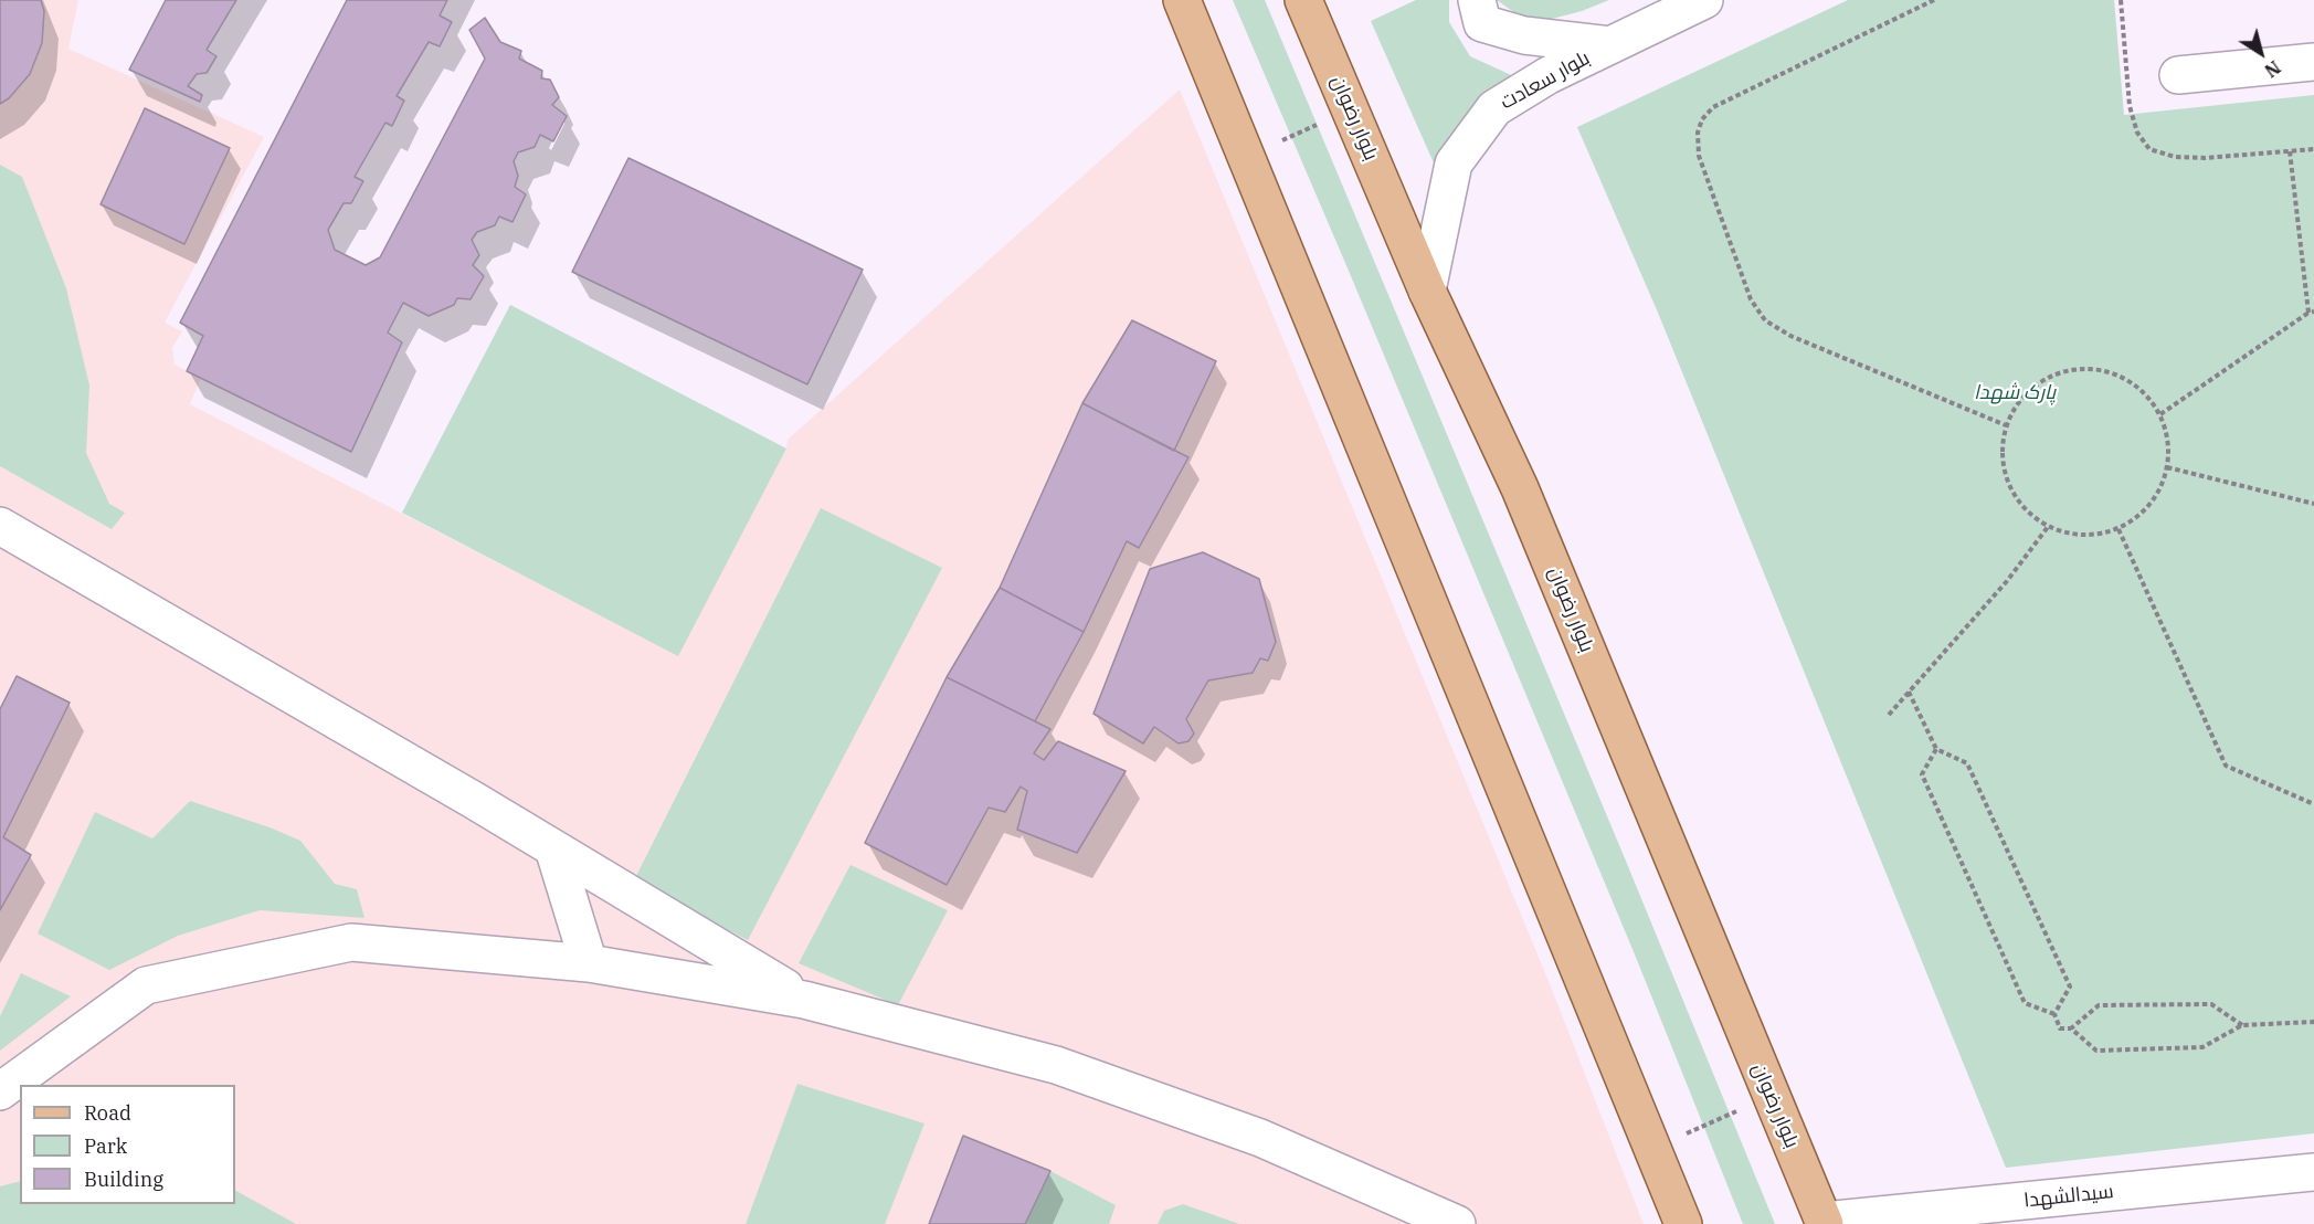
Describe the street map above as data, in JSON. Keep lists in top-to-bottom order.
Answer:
{
  "streets": {
    "main road": ["بلوار رضوان"],
    "street": ["بلوار سعادت", "سیدالشهدا"]
  },
  "crossings": [
    ["بلوار سعادت", "بلوار رضوان"],
    ["بلوار رضوان", "سیدالشهدا"]
  ],
  "parks": ["پارک شهدا"],
  "legend": ["Road", "Park", "Building"],
  "north": "bottom right"
}
